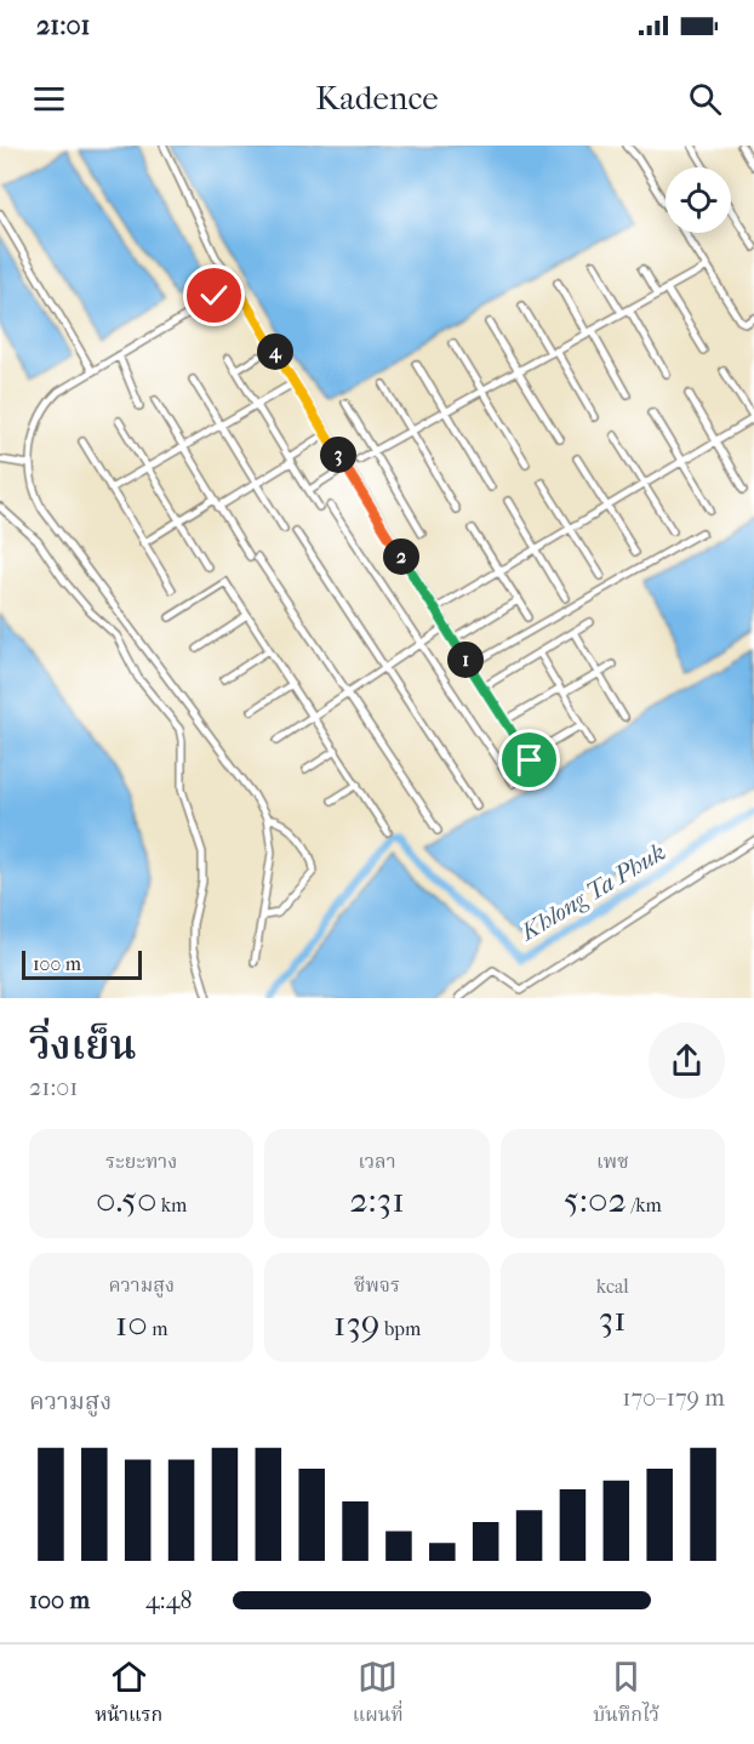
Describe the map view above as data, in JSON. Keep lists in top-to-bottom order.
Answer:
{
  "water": ["Khlong Ta Phuk"],
  "scale_bar": "100 m",
  "page": {
    "status": "21:01",
    "header": "Kadence",
    "pins": [
      "4",
      "3",
      "2",
      "1"
    ],
    "scale": "100 m",
    "heading": ["วิ่งเย็น", "21:01"],
    "stats": [
      ["ระยะทาง", "0.50 km"],
      ["เวลา", "2:31"],
      ["เพซ", "5:02 /km"],
      ["ความสูง", "10 m"],
      ["ชีพจร", "139 bpm"],
      ["kcal", "31"]
    ],
    "chart": ["ความสูง", "170–179 m"],
    "list": [
      {
        "name": "100 m",
        "note": "4:48"
      }
    ],
    "tabs": ["หน้าแรก", "แผนที่", "บันทึกไว้"]
  }
}
